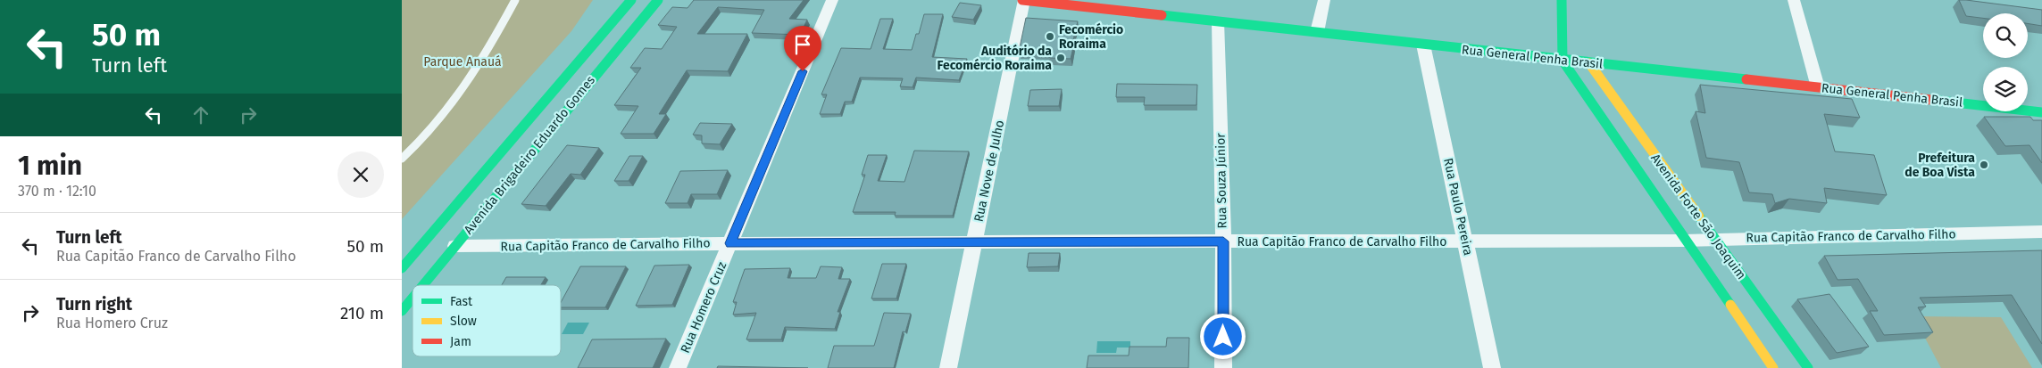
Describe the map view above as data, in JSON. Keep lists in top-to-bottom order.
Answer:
{
  "streets": {
    "street": [
      "Rua General Penha Brasil",
      "Avenida Brigadeiro Eduardo Gomes",
      "Rua Nove de Julho",
      "Rua Souza Júnior",
      "Rua Paulo Pereira",
      "Avenida Forte São Joaquim",
      "Rua Capitão Franco de Carvalho Filho",
      "Rua Homero Cruz"
    ]
  },
  "crossings": [
    ["Rua General Penha Brasil", "Rua Nove de Julho"],
    ["Rua General Penha Brasil", "Rua Souza Júnior"],
    ["Rua General Penha Brasil", "Rua Paulo Pereira"],
    ["Rua General Penha Brasil", "Avenida Forte São Joaquim"],
    ["Avenida Brigadeiro Eduardo Gomes", "Rua Capitão Franco de Carvalho Filho"],
    ["Rua Nove de Julho", "Rua Capitão Franco de Carvalho Filho"],
    ["Rua Souza Júnior", "Rua Capitão Franco de Carvalho Filho"],
    ["Rua Paulo Pereira", "Rua Capitão Franco de Carvalho Filho"],
    ["Avenida Forte São Joaquim", "Rua Capitão Franco de Carvalho Filho"],
    ["Rua Capitão Franco de Carvalho Filho", "Rua Homero Cruz"]
  ],
  "parks": ["Parque Anauá"],
  "places": ["Fecomércio Roraima", "Auditório da Fecomércio Roraima", "Prefeitura de Boa Vista"],
  "legend": ["Fast", "Slow", "Jam"],
  "page": {
    "turn": ["50 m", "Turn left"],
    "heading": ["1 min", "370 m · 12:10"],
    "list": [
      {
        "name": "Turn left",
        "note": "Rua Capitão Franco de Carvalho Filho",
        "value": "50 m"
      },
      {
        "name": "Turn right",
        "note": "Rua Homero Cruz",
        "value": "210 m"
      }
    ]
  }
}
